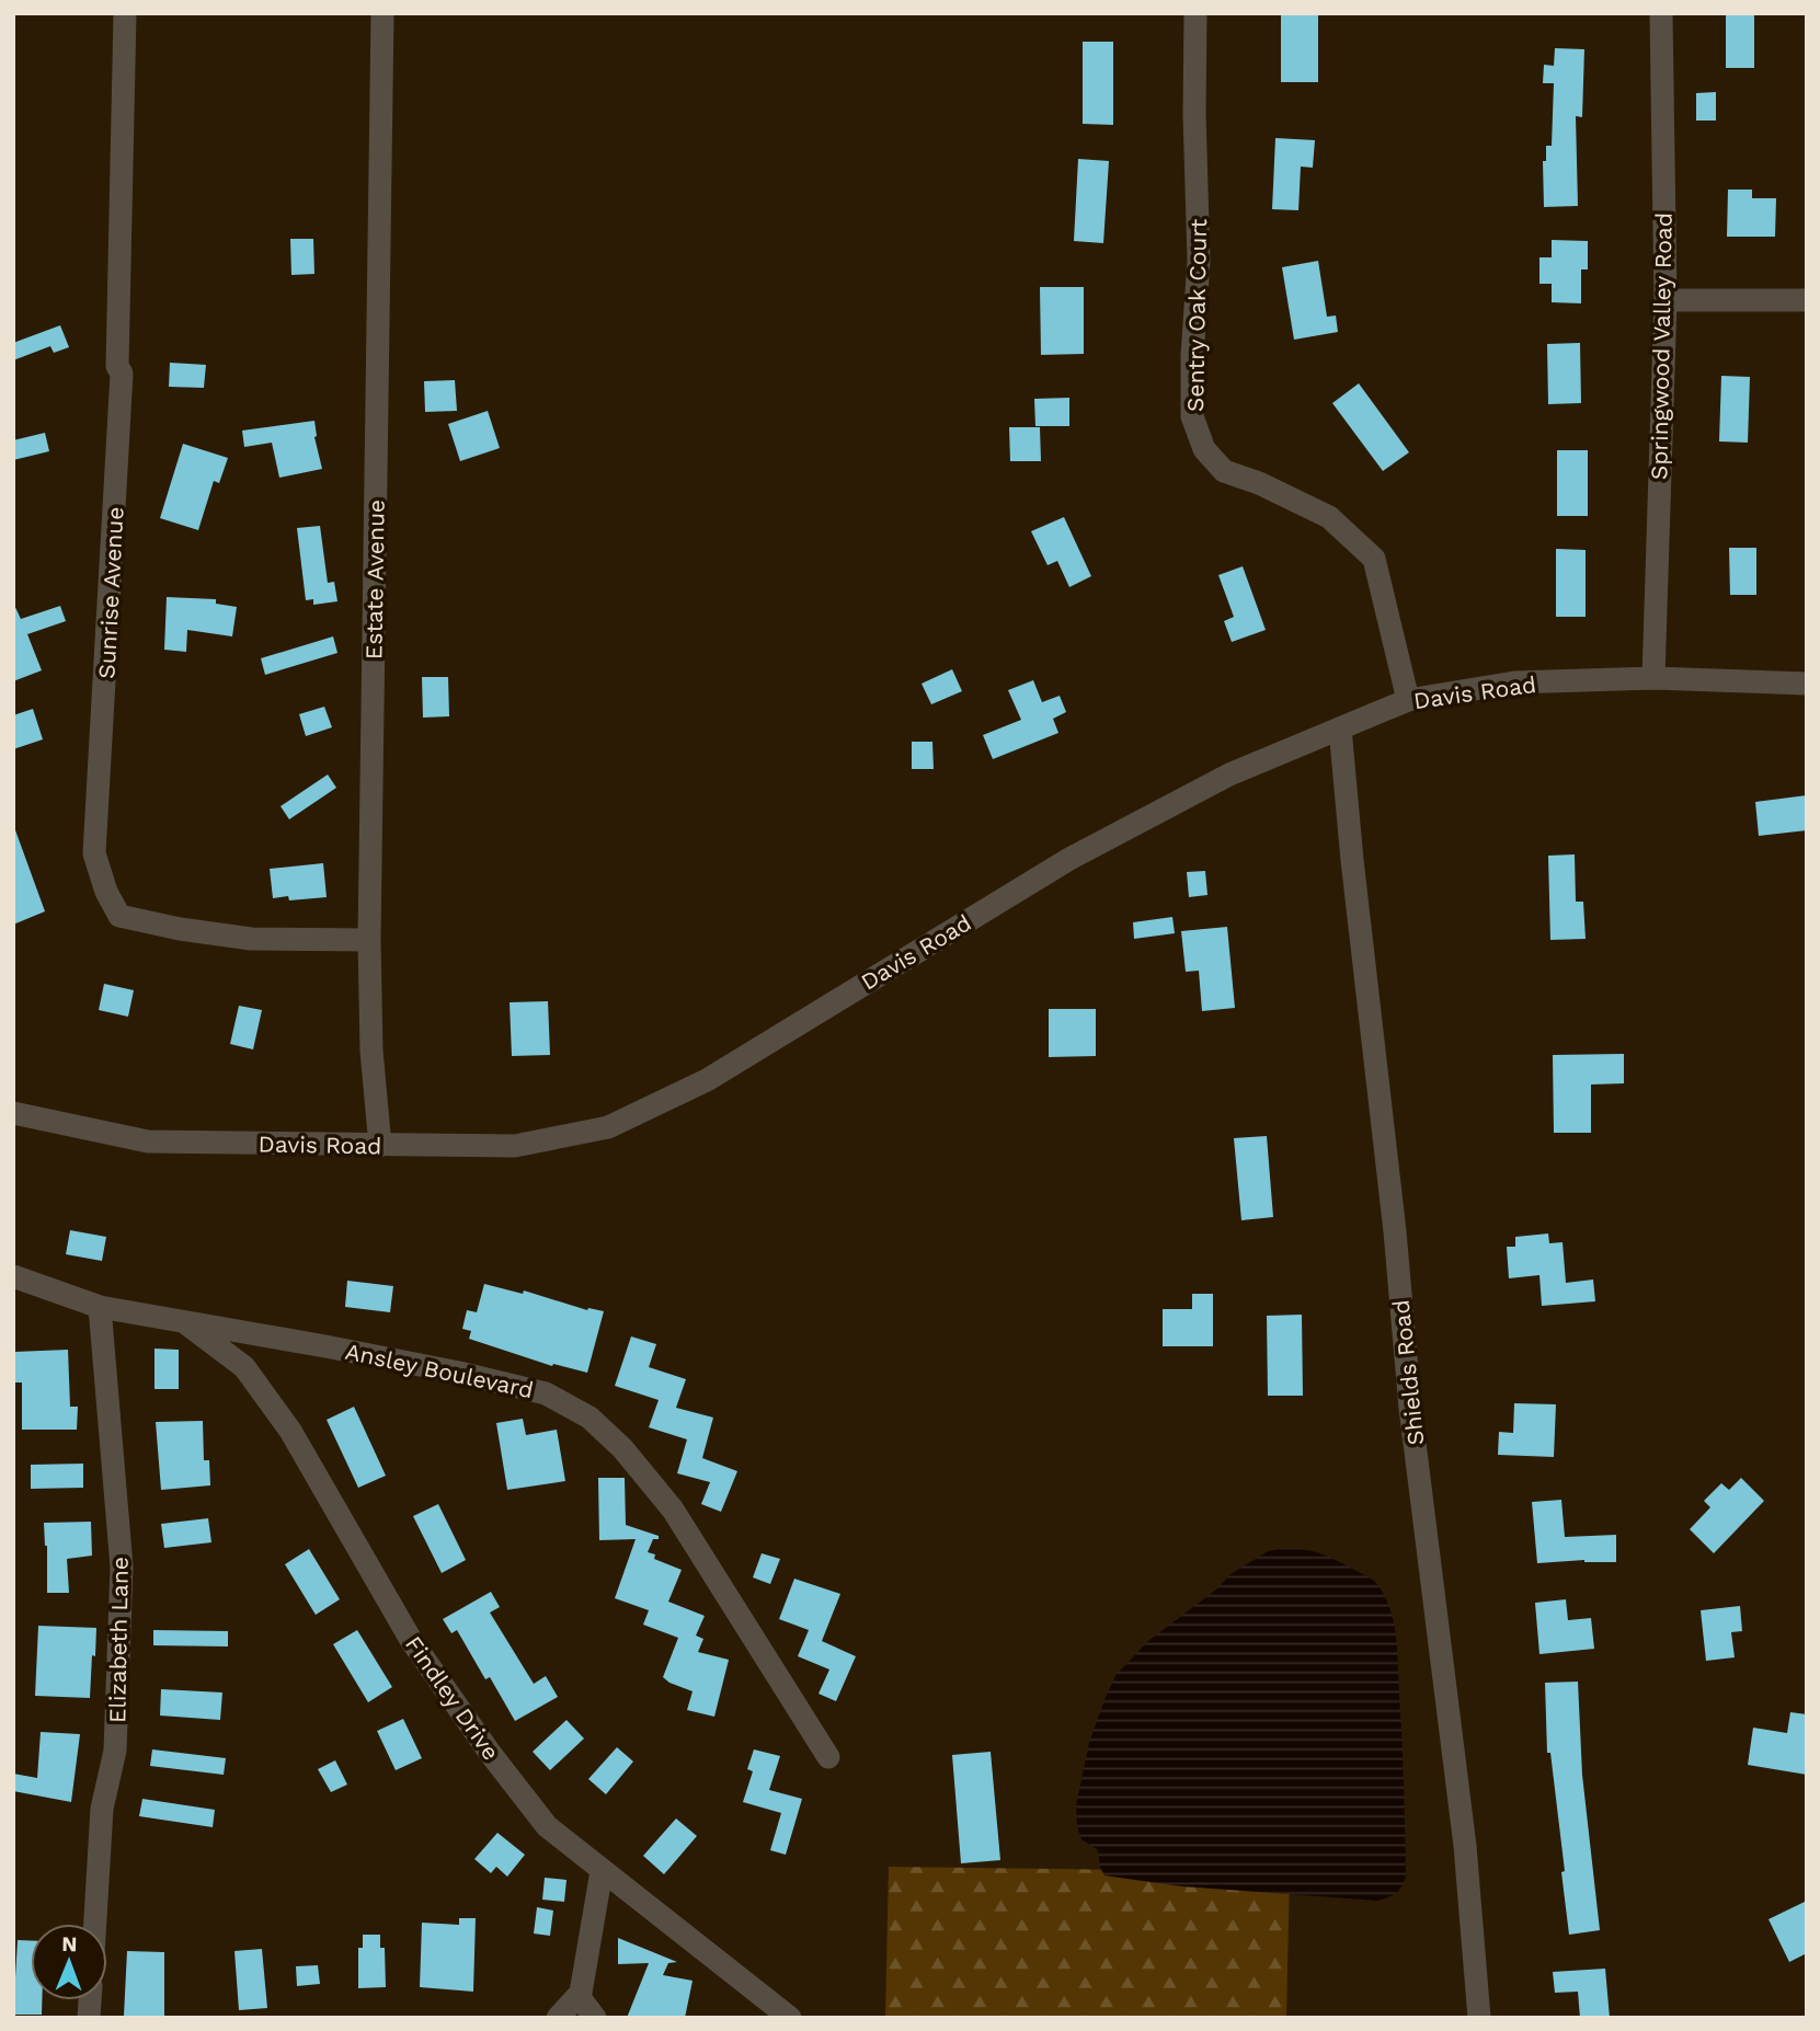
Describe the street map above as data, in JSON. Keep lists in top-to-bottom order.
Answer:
{
  "streets": {
    "street": [
      "Sentry Oak Court",
      "Springwood Valley Road",
      "Estate Avenue",
      "Sunrise Avenue",
      "Davis Road",
      "Ansley Boulevard",
      "Shields Road",
      "Elizabeth Lane",
      "Findley Drive"
    ]
  },
  "crossings": [
    ["Sentry Oak Court", "Davis Road"],
    ["Springwood Valley Road", "Davis Road"],
    ["Estate Avenue", "Sunrise Avenue"],
    ["Estate Avenue", "Davis Road"],
    ["Davis Road", "Shields Road"],
    ["Ansley Boulevard", "Elizabeth Lane"],
    ["Ansley Boulevard", "Findley Drive"]
  ],
  "north": "top"
}
